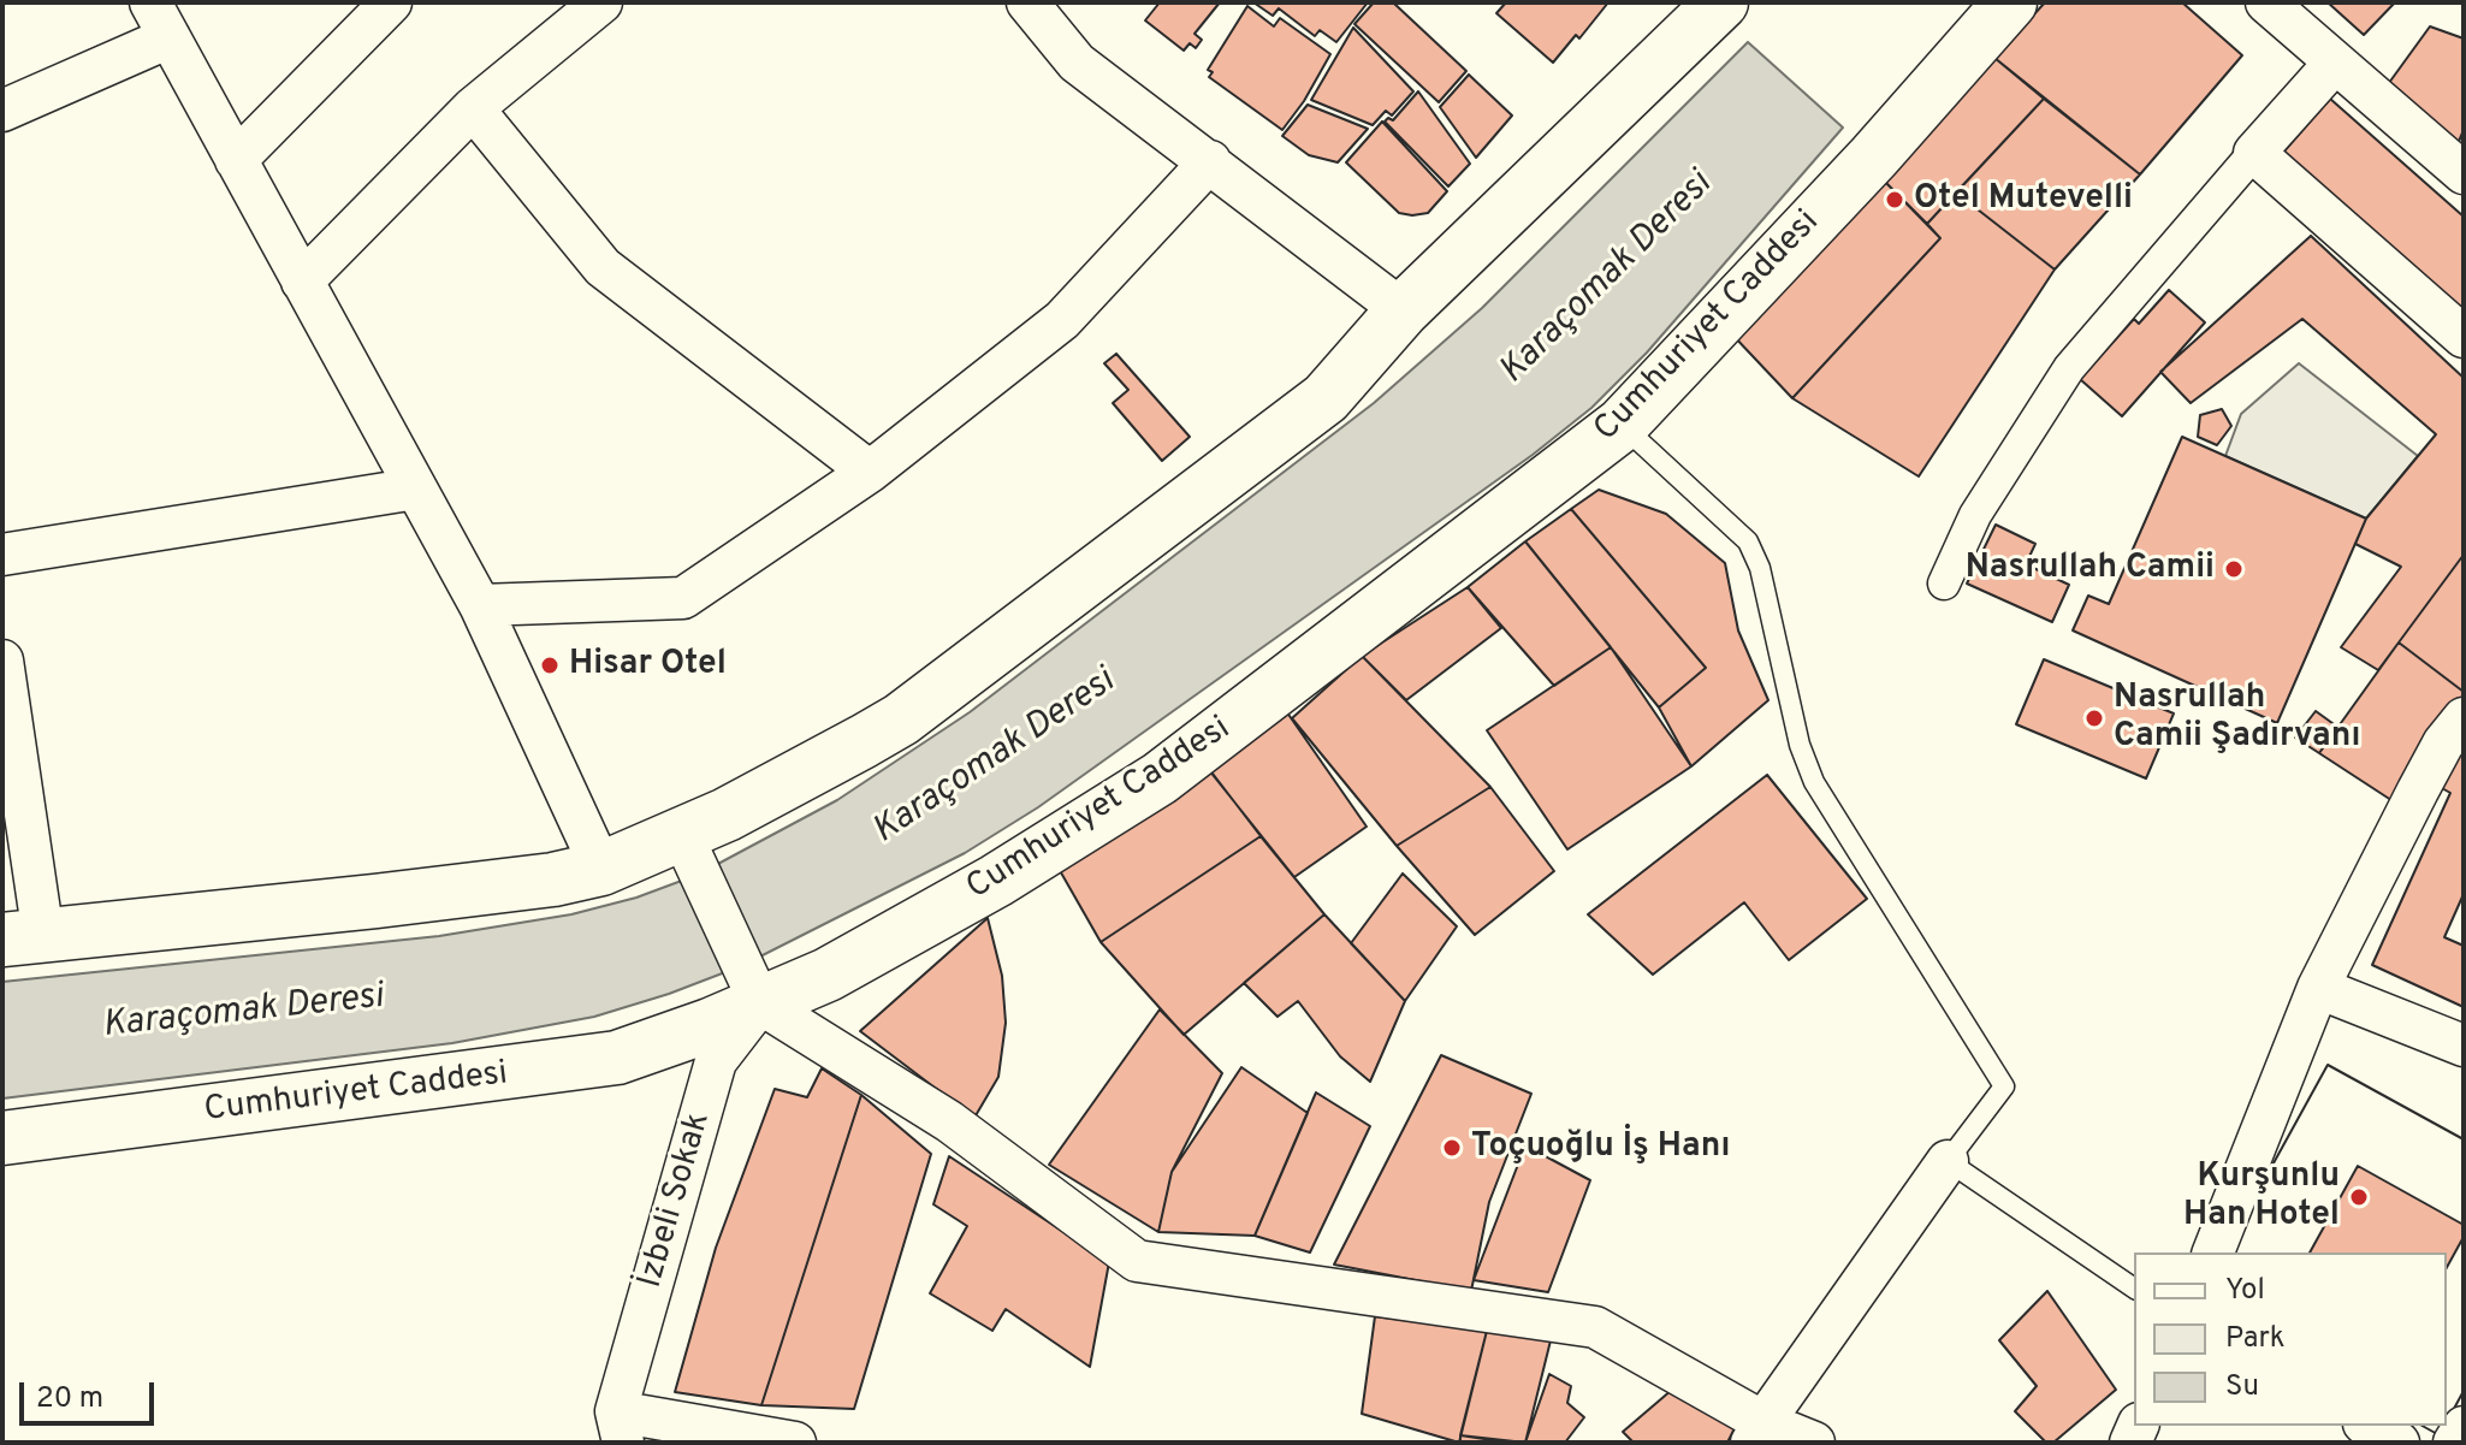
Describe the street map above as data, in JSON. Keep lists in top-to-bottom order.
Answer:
{
  "streets": {
    "main road": ["Cumhuriyet Caddesi"],
    "street": ["İzbeli Sokak"]
  },
  "crossings": [
    ["Cumhuriyet Caddesi", "İzbeli Sokak"]
  ],
  "water": ["Karaçomak Deresi"],
  "places": [
    "Otel Mutevelli",
    "Nasrullah Camii",
    "Hisar Otel",
    "Nasrullah Camii Şadırvanı",
    "Toçuoğlu İş Hanı",
    "Kurşunlu Han Hotel"
  ],
  "legend": ["Yol", "Park", "Su"],
  "scale_bar": "20 m"
}
